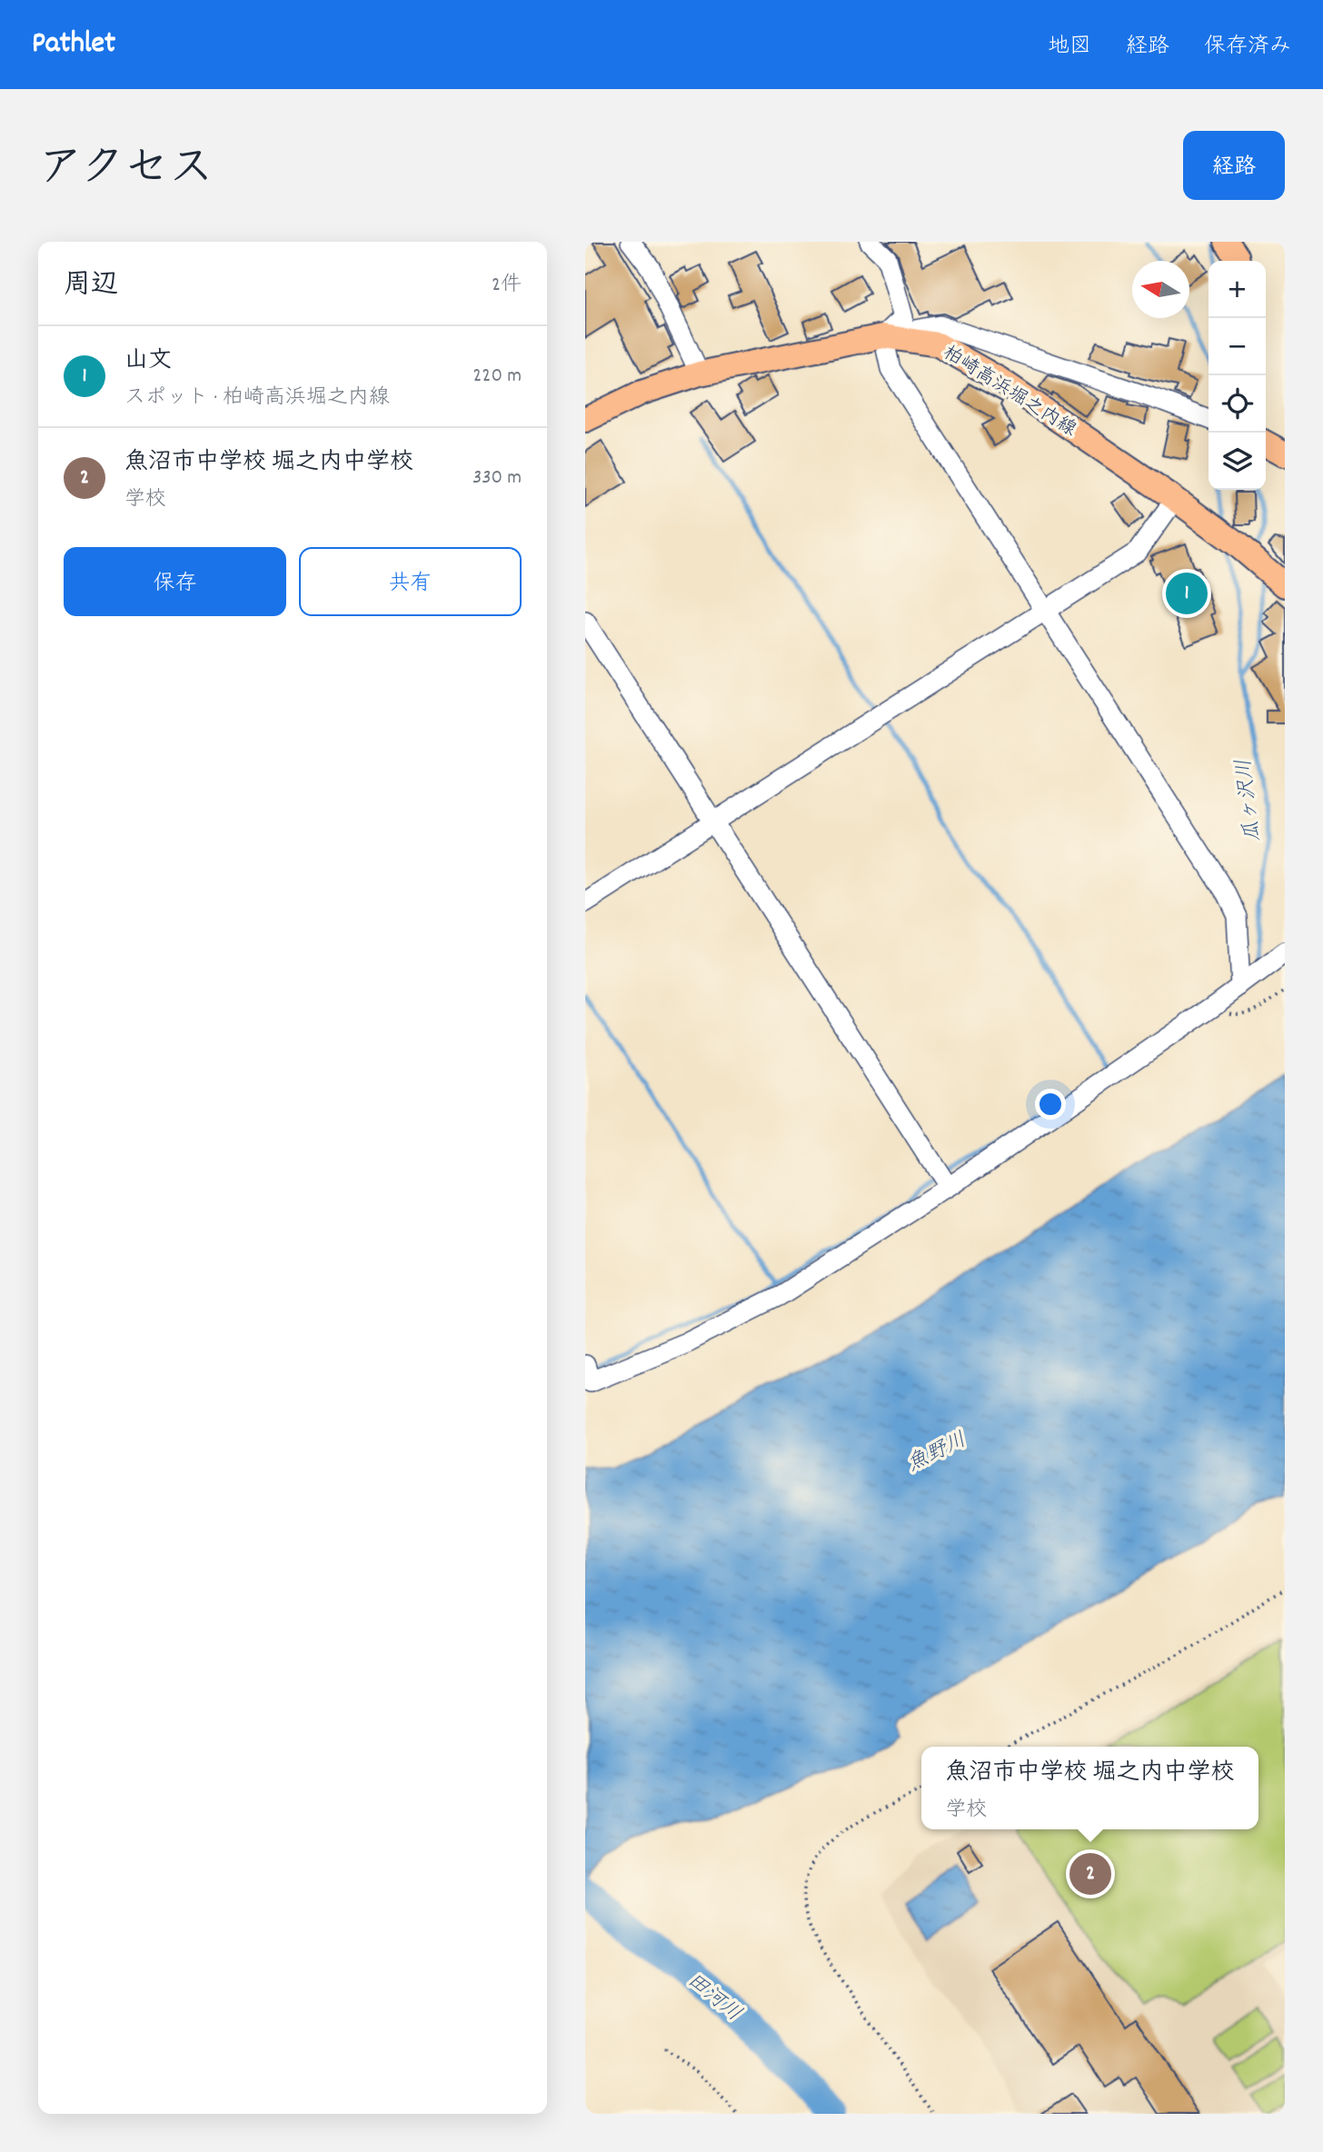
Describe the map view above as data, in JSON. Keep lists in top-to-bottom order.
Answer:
{
  "streets": {
    "main road": ["柏崎高浜堀之内線"]
  },
  "water": ["瓜ヶ沢川", "魚野川", "田河川"],
  "north": "left",
  "page": {
    "header": "Pathlet",
    "nav": ["地図", "経路", "保存済み"],
    "title": "アクセス",
    "buttons": [
      "経路",
      ["保存", "共有"]
    ],
    "heading": ["周辺", "2件"],
    "map_buttons": ["+", "−"],
    "list": [
      {
        "mark": "1",
        "name": "山文",
        "note": "スポット · 柏崎高浜堀之内線",
        "value": "220 m"
      },
      {
        "mark": "2",
        "name": "魚沼市中学校 堀之内中学校",
        "note": "学校",
        "value": "330 m"
      }
    ],
    "pins": ["1", "2"],
    "popup": ["魚沼市中学校 堀之内中学校", "学校"]
  }
}
